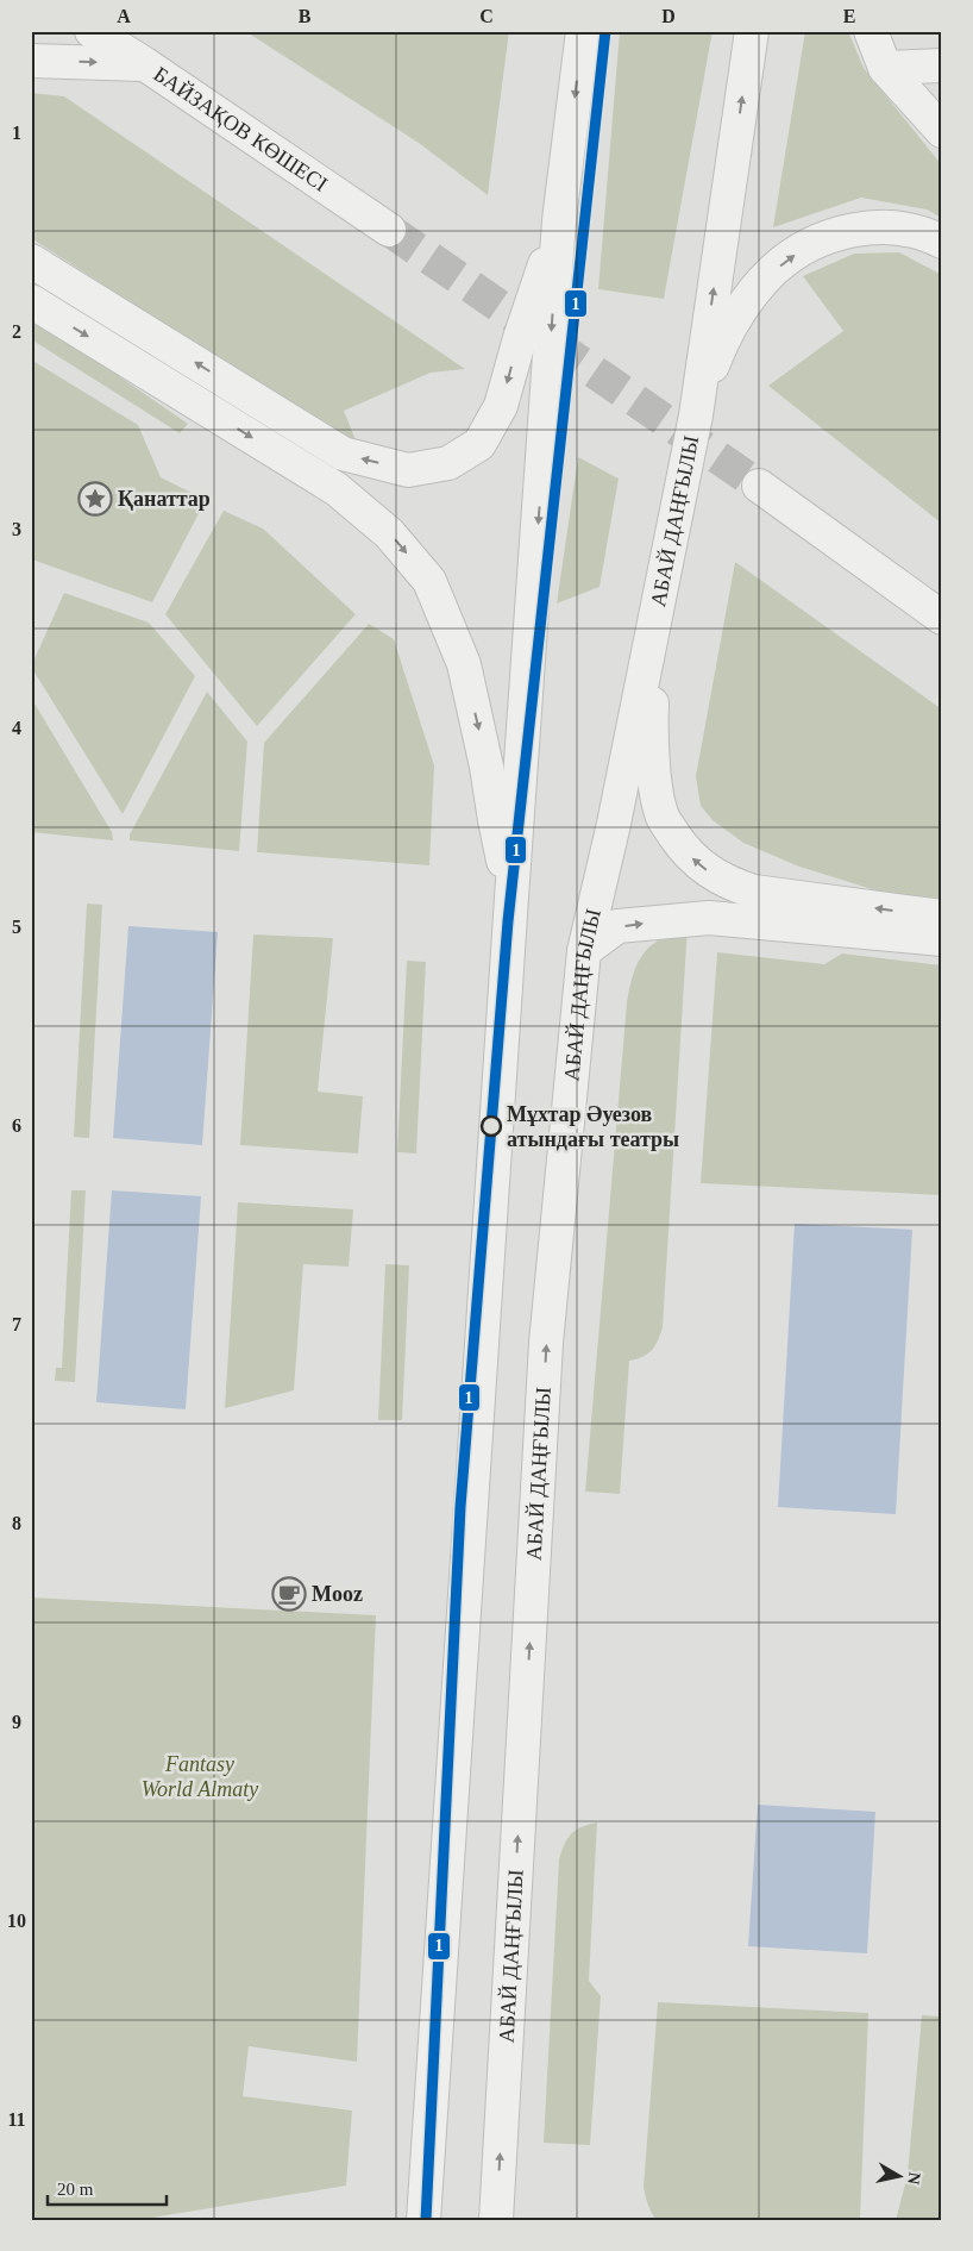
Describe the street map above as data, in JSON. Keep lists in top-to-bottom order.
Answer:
{
  "streets": {
    "main road": ["БАЙЗАҚОВ КӨШЕСІ", "АБАЙ ДАҢҒЫЛЫ"]
  },
  "parks": ["Fantasy World Almaty"],
  "places": {
    "place": ["Қанаттар"],
    "other": ["Мұхтар Әуезов атындағы театры"],
    "cafe": ["Mooz"]
  },
  "lines": ["transit line 1"],
  "scale_bar": "20 m",
  "north": "right",
  "grid": {
    "columns": [
      "A",
      "B",
      "C",
      "D",
      "E"
    ],
    "rows": [
      "1",
      "2",
      "3",
      "4",
      "5",
      "6",
      "7",
      "8",
      "9",
      "10",
      "11"
    ]
  }
}
